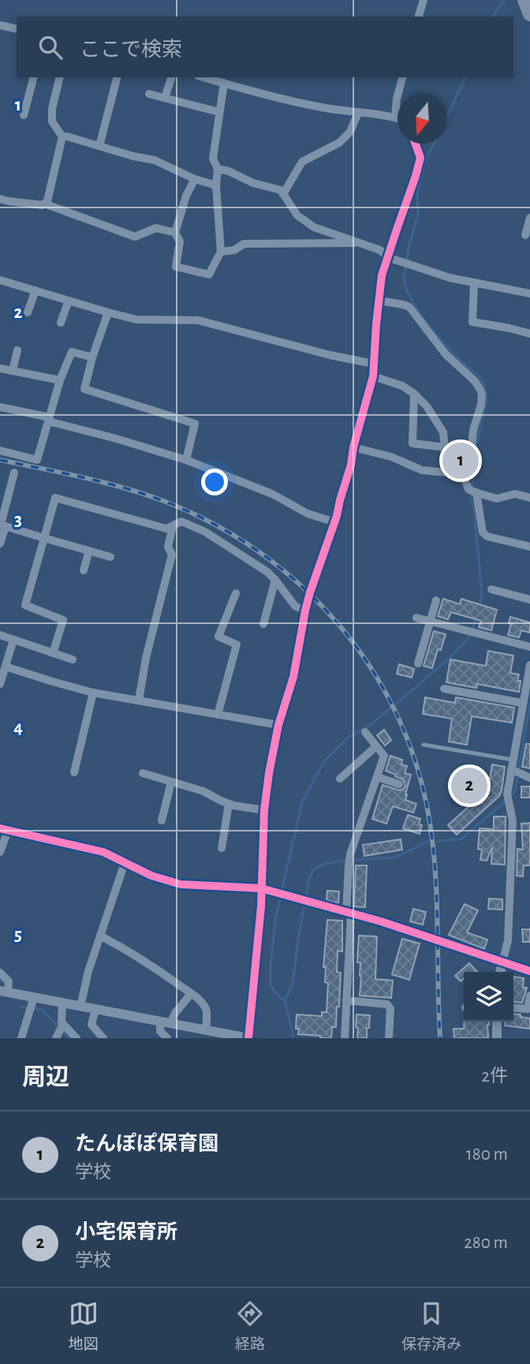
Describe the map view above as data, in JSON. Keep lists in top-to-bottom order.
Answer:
{
  "north": "bottom",
  "page": {
    "search": "ここで検索",
    "pins": ["1", "2"],
    "heading": ["周辺", "2件"],
    "list": [
      {
        "mark": "1",
        "name": "たんぽぽ保育園",
        "note": "学校",
        "value": "180 m"
      },
      {
        "mark": "2",
        "name": "小宅保育所",
        "note": "学校",
        "value": "280 m"
      }
    ],
    "nav": ["地図", "経路", "保存済み"]
  },
  "grid": {
    "rows": [
      "1",
      "2",
      "3",
      "4",
      "5"
    ]
  }
}
